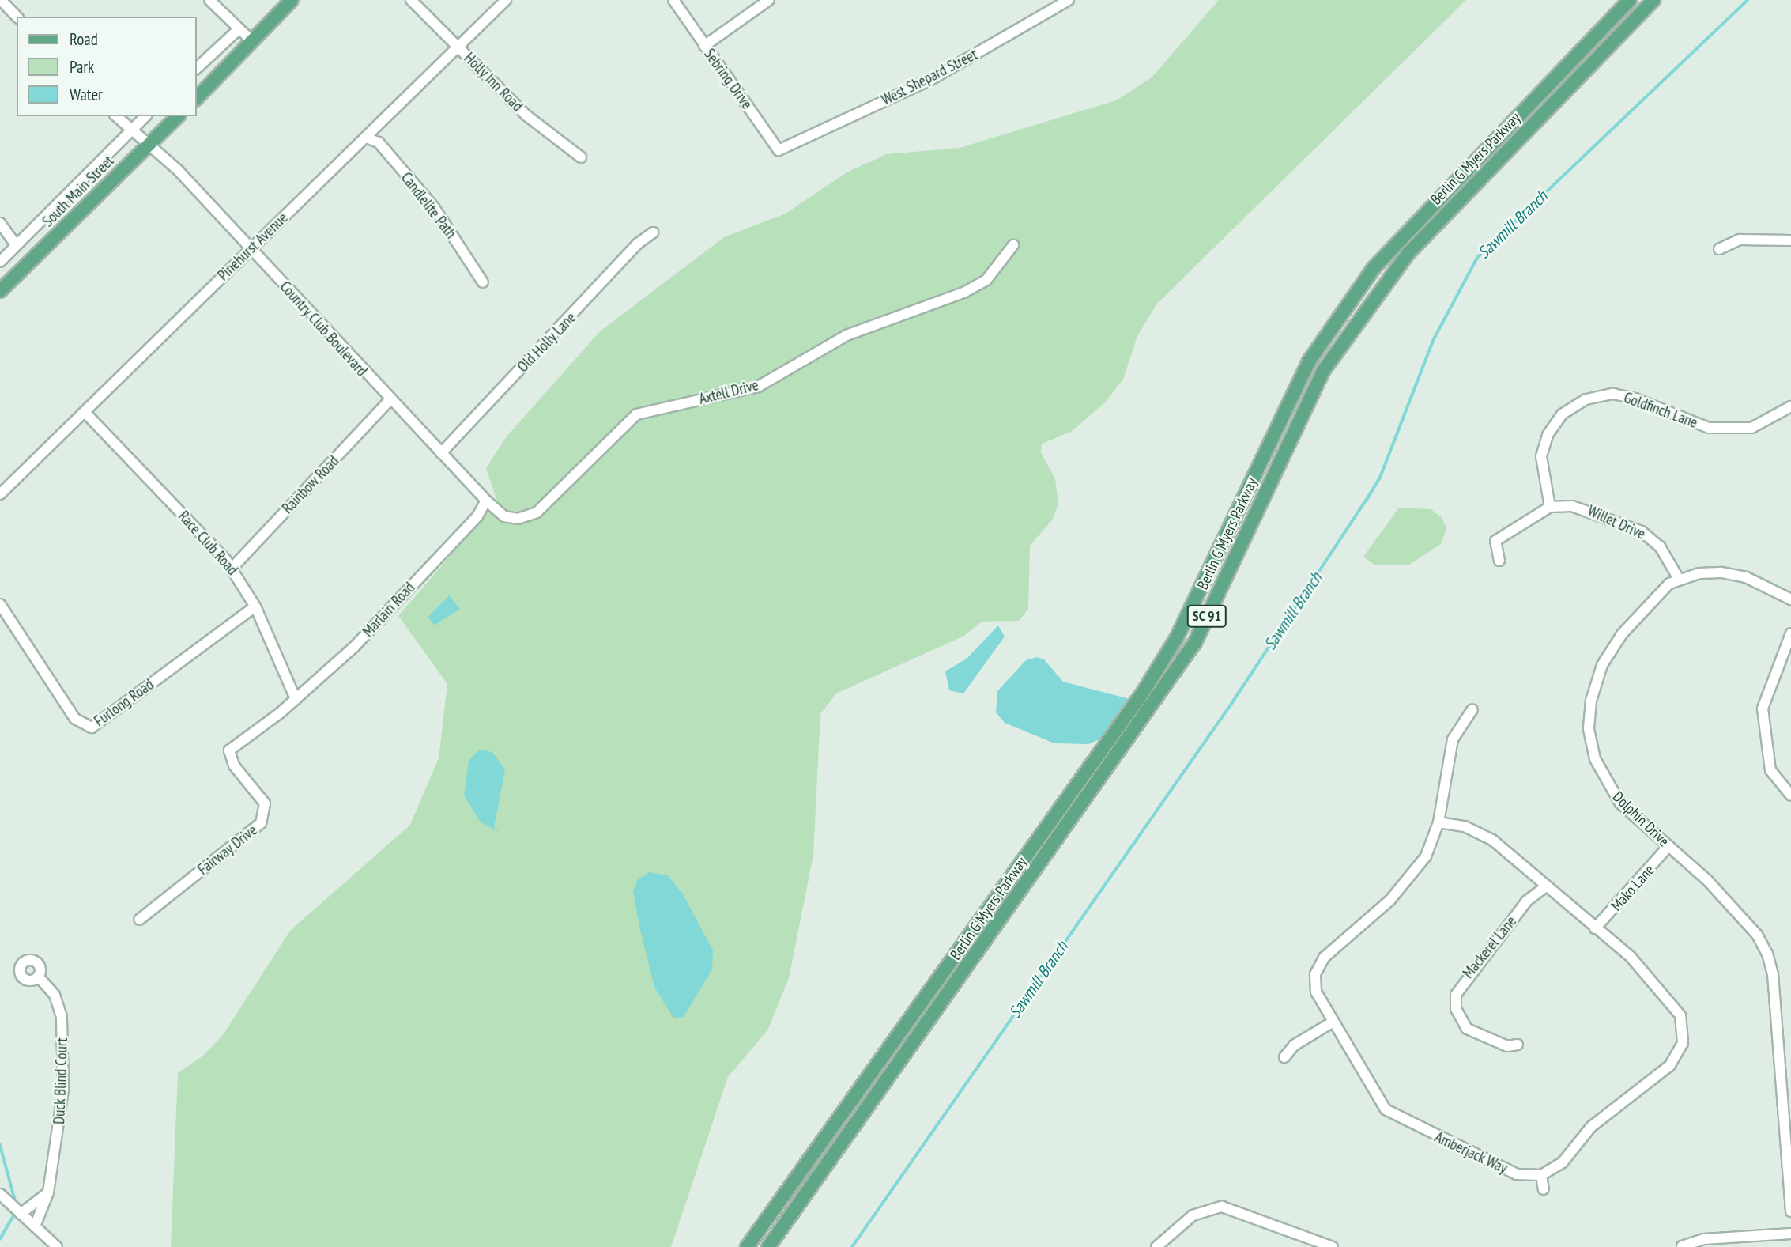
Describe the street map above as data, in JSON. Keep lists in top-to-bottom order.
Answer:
{
  "streets": {
    "main road": ["Berlin G Myers Parkway", "South Main Street", "SC 91"],
    "street": [
      "West Shepard Street",
      "Sebring Drive",
      "Holly Inn Road",
      "Candlelite Path",
      "Pinehurst Avenue",
      "Country Club Boulevard",
      "Old Holly Lane",
      "Axtell Drive",
      "Goldfinch Lane",
      "Rainbow Road",
      "Willet Drive",
      "Race Club Road",
      "Marlain Road",
      "Furlong Road",
      "Dolphin Drive",
      "Fairway Drive",
      "Mako Lane",
      "Mackerel Lane",
      "Duck Blind Court",
      "Amberjack Way"
    ]
  },
  "crossings": [
    ["West Shepard Street", "Sebring Drive"],
    ["Holly Inn Road", "Pinehurst Avenue"],
    ["South Main Street", "Country Club Boulevard"],
    ["Candlelite Path", "Pinehurst Avenue"],
    ["Pinehurst Avenue", "Country Club Boulevard"],
    ["Pinehurst Avenue", "Race Club Road"],
    ["Country Club Boulevard", "Old Holly Lane"],
    ["Country Club Boulevard", "Axtell Drive"],
    ["Country Club Boulevard", "Rainbow Road"],
    ["Country Club Boulevard", "Marlain Road"],
    ["Axtell Drive", "Marlain Road"],
    ["Goldfinch Lane", "Willet Drive"],
    ["Rainbow Road", "Race Club Road"],
    ["Willet Drive", "Dolphin Drive"],
    ["Race Club Road", "Marlain Road"],
    ["Race Club Road", "Furlong Road"],
    ["Race Club Road", "Fairway Drive"],
    ["Marlain Road", "Fairway Drive"],
    ["Dolphin Drive", "Mako Lane"]
  ],
  "water": ["Sawmill Branch"],
  "legend": ["Road", "Park", "Water"]
}
